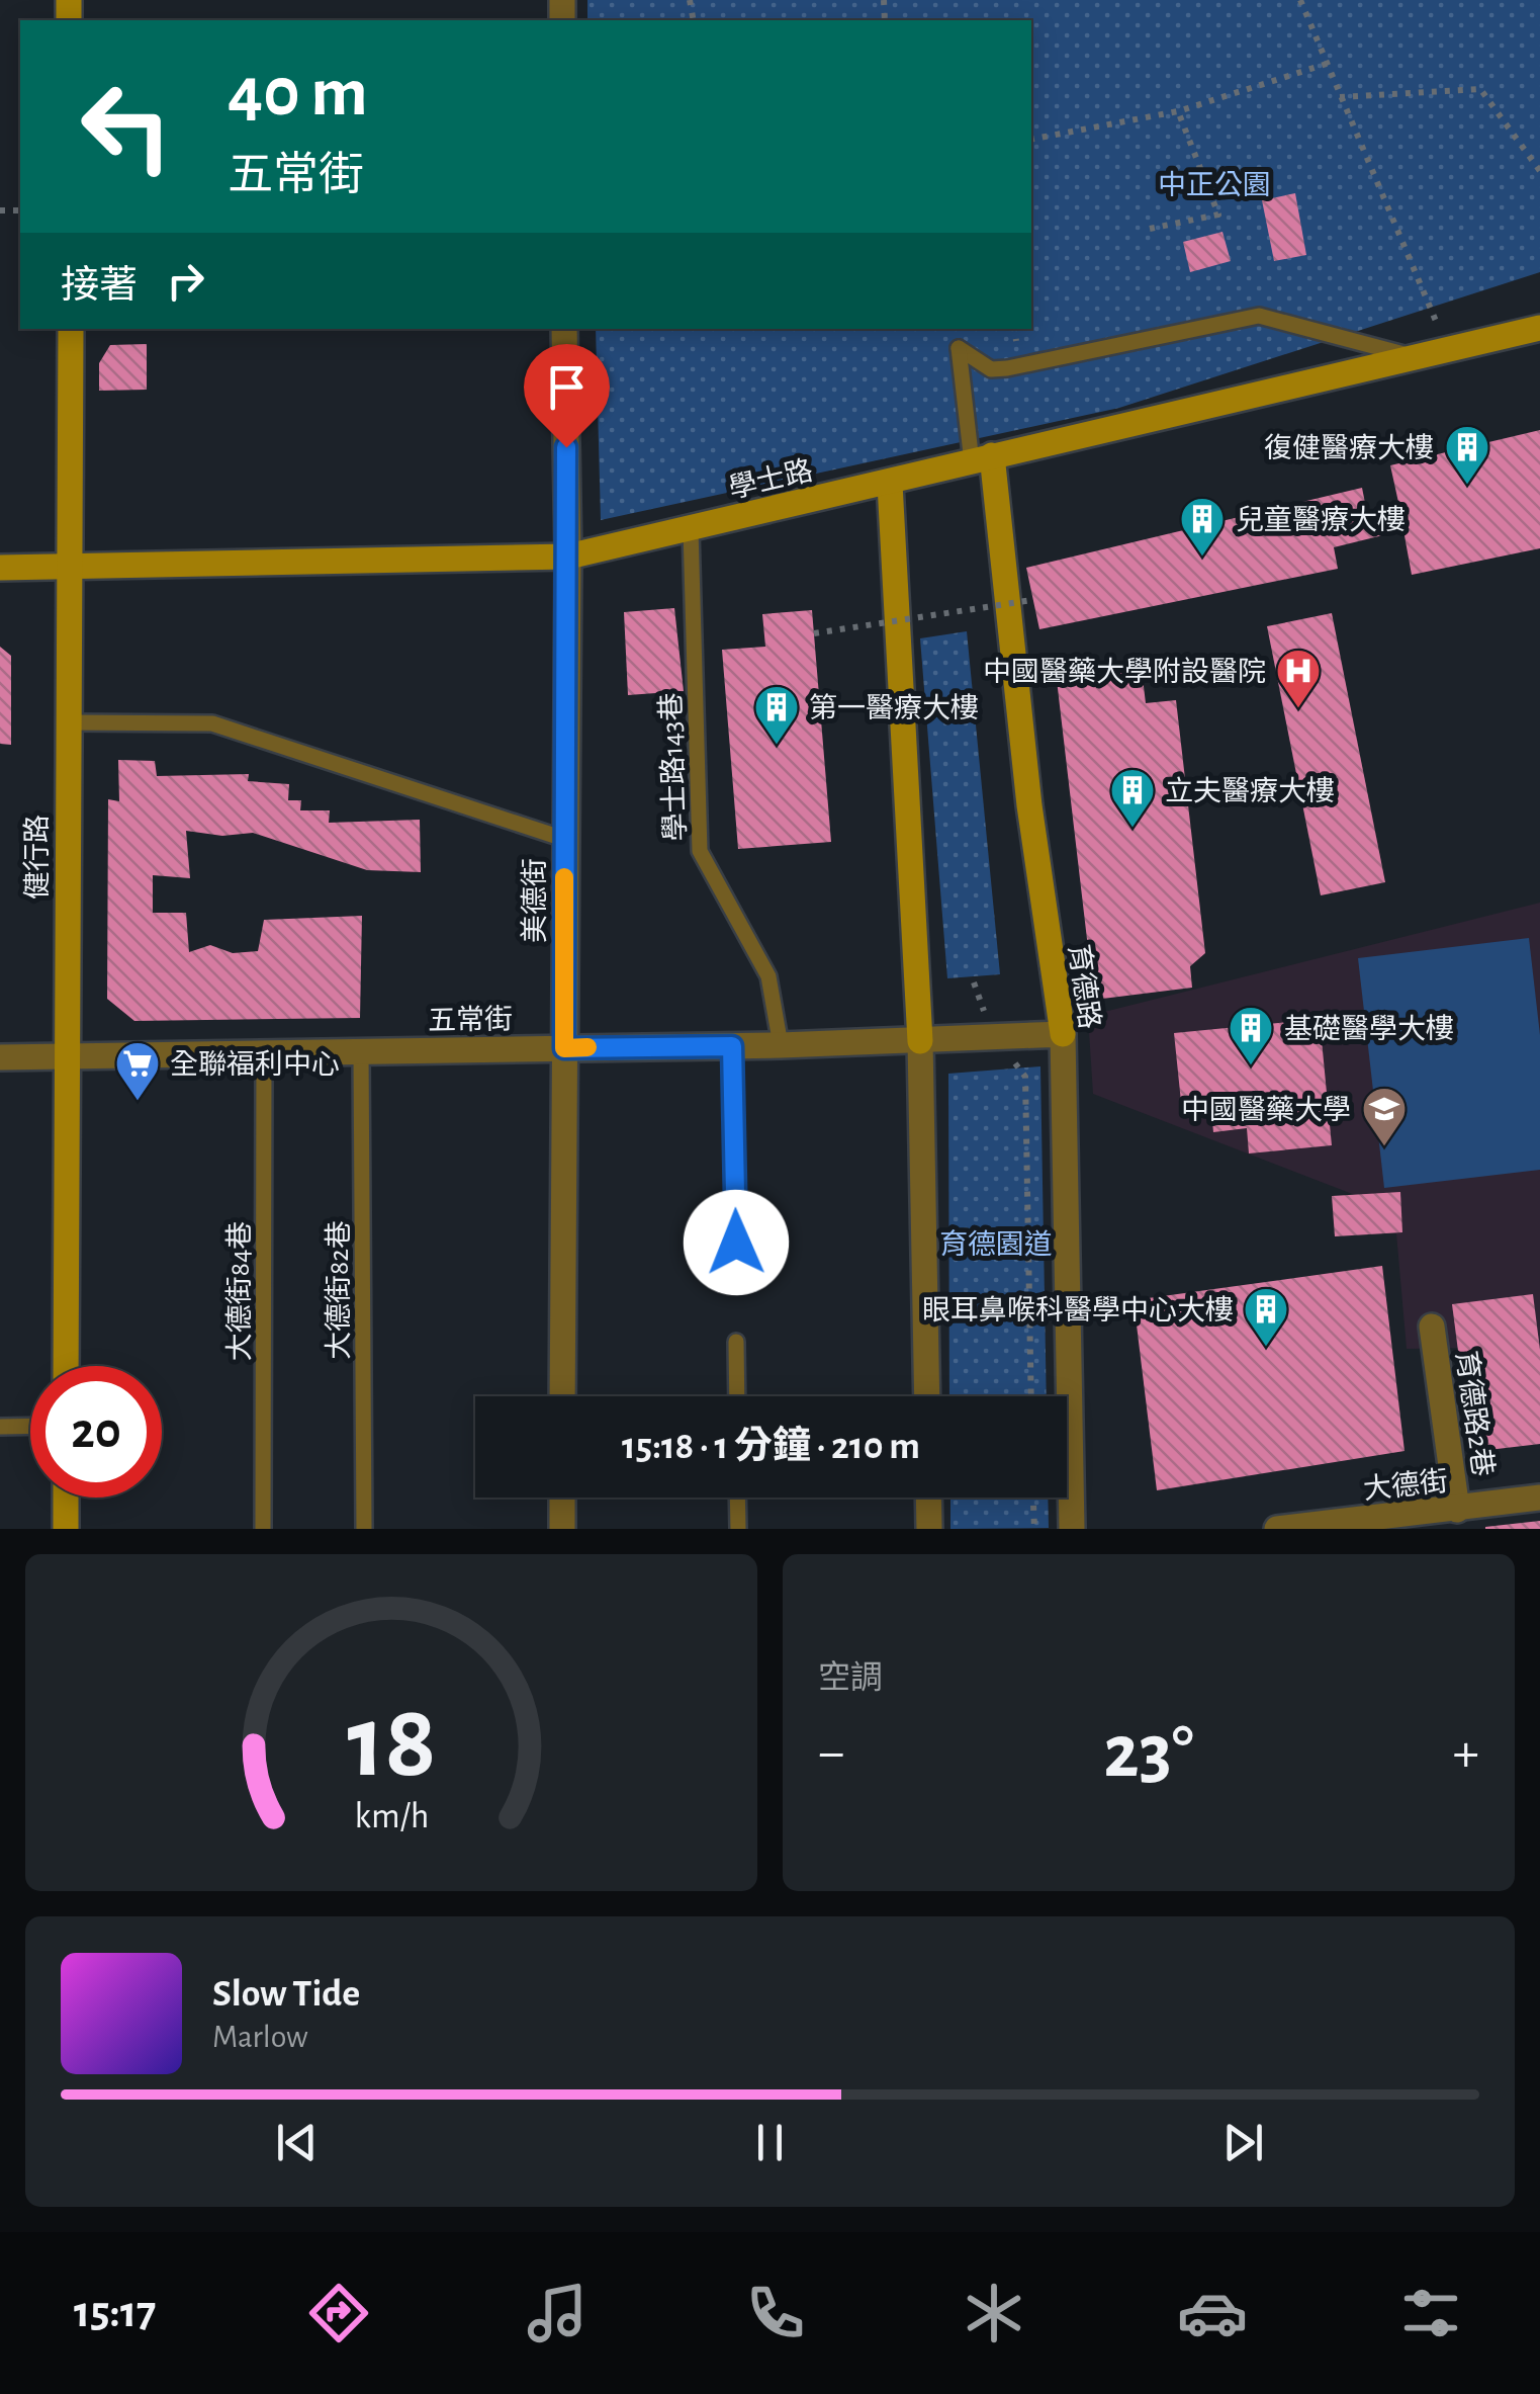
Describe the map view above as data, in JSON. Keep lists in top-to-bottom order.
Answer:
{
  "streets": {
    "street": [
      "學士路",
      "健行路",
      "美德街",
      "育德路",
      "五常街",
      "育德路2巷",
      "大德街"
    ],
    "lane": ["學士路143巷", "大德街82巷", "大德街84巷"]
  },
  "crossings": [
    ["學士路", "學士路143巷"],
    ["學士路", "健行路"],
    ["學士路", "美德街"],
    ["學士路", "育德路"],
    ["學士路143巷", "五常街"],
    ["健行路", "五常街"],
    ["美德街", "五常街"],
    ["育德路", "五常街"],
    ["五常街", "大德街82巷"],
    ["五常街", "大德街84巷"],
    ["育德路2巷", "大德街"]
  ],
  "parks": ["中正公園", "育德園道"],
  "places": {
    "building": [
      "復健醫療大樓",
      "兒童醫療大樓",
      "第一醫療大樓",
      "立夫醫療大樓",
      "基礎醫學大樓",
      "眼耳鼻喉科醫學中心大樓"
    ],
    "hospital": ["中國醫藥大學附設醫院"],
    "supermarket": ["全聯福利中心"],
    "school or university": ["中國醫藥大學"]
  },
  "page": {
    "turn": ["40 m", "五常街"],
    "then": "接著",
    "limit": "20",
    "trip": "15:18 · 1 分鐘 · 210 m",
    "tile": "空調",
    "heat": ["−", "23°", "+"],
    "song": ["Slow Tide", "Marlow"],
    "tabs": "15:17",
    "gauge": ["18", "km/h"]
  }
}
